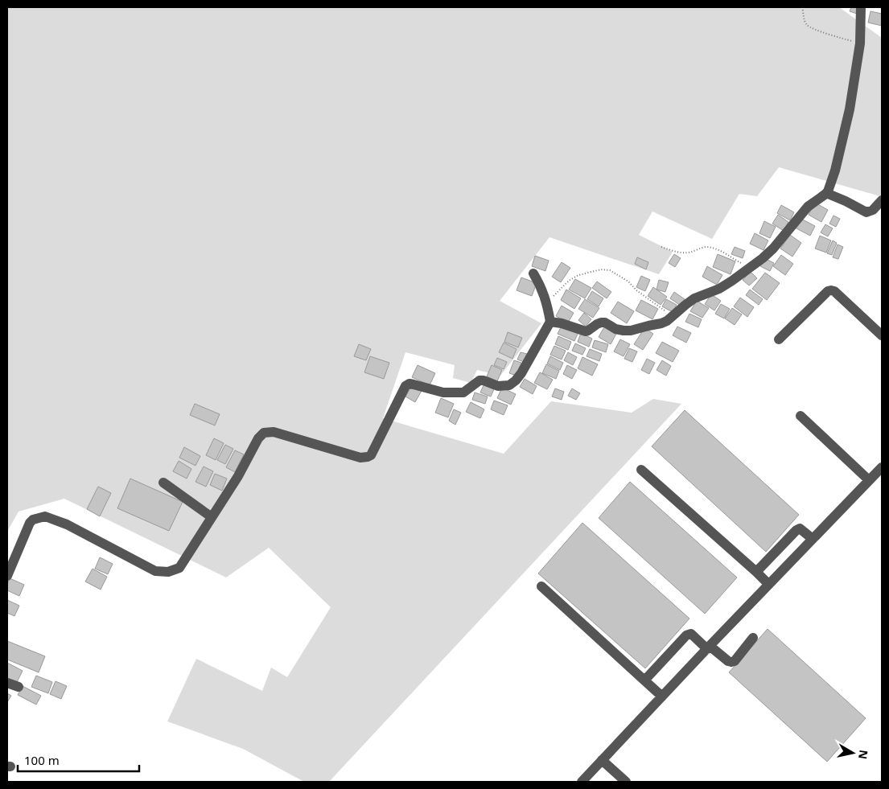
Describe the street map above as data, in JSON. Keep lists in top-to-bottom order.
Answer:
{
  "scale_bar": "100 m",
  "north": "right"
}
